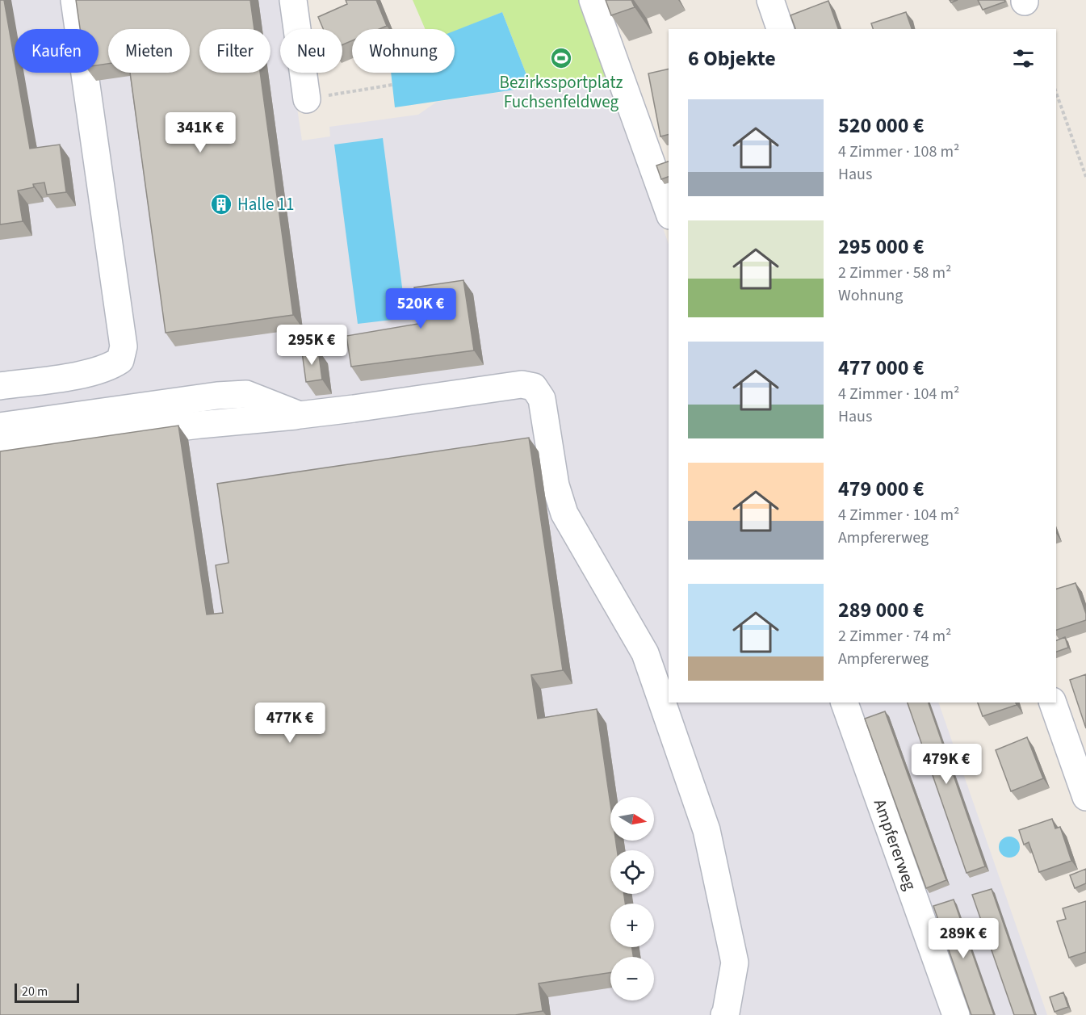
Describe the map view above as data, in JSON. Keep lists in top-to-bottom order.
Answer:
{
  "streets": {
    "street": ["Ampfererweg"]
  },
  "places": {
    "sports": ["Bezirkssportplatz Fuchsenfeldweg"],
    "building": ["Halle 11"]
  },
  "scale_bar": "20 m",
  "north": "right",
  "page": {
    "chip": [
      "Kaufen",
      "Mieten",
      "Filter",
      "Neu",
      "Wohnung"
    ],
    "heading": "6 Objekte",
    "list": [
      {
        "name": "520 000 €",
        "note": "4 Zimmer · 108 m² · Haus"
      },
      {
        "name": "295 000 €",
        "note": "2 Zimmer · 58 m² · Wohnung"
      },
      {
        "name": "477 000 €",
        "note": "4 Zimmer · 104 m² · Haus"
      },
      {
        "name": "479 000 €",
        "note": "4 Zimmer · 104 m² · Ampfererweg"
      },
      {
        "name": "289 000 €",
        "note": "2 Zimmer · 74 m² · Ampfererweg"
      }
    ],
    "price": [
      "341K €",
      "520K €",
      "295K €",
      "477K €",
      "479K €",
      "289K €"
    ],
    "map_buttons": ["+", "−"],
    "scale": "20 m"
  }
}
